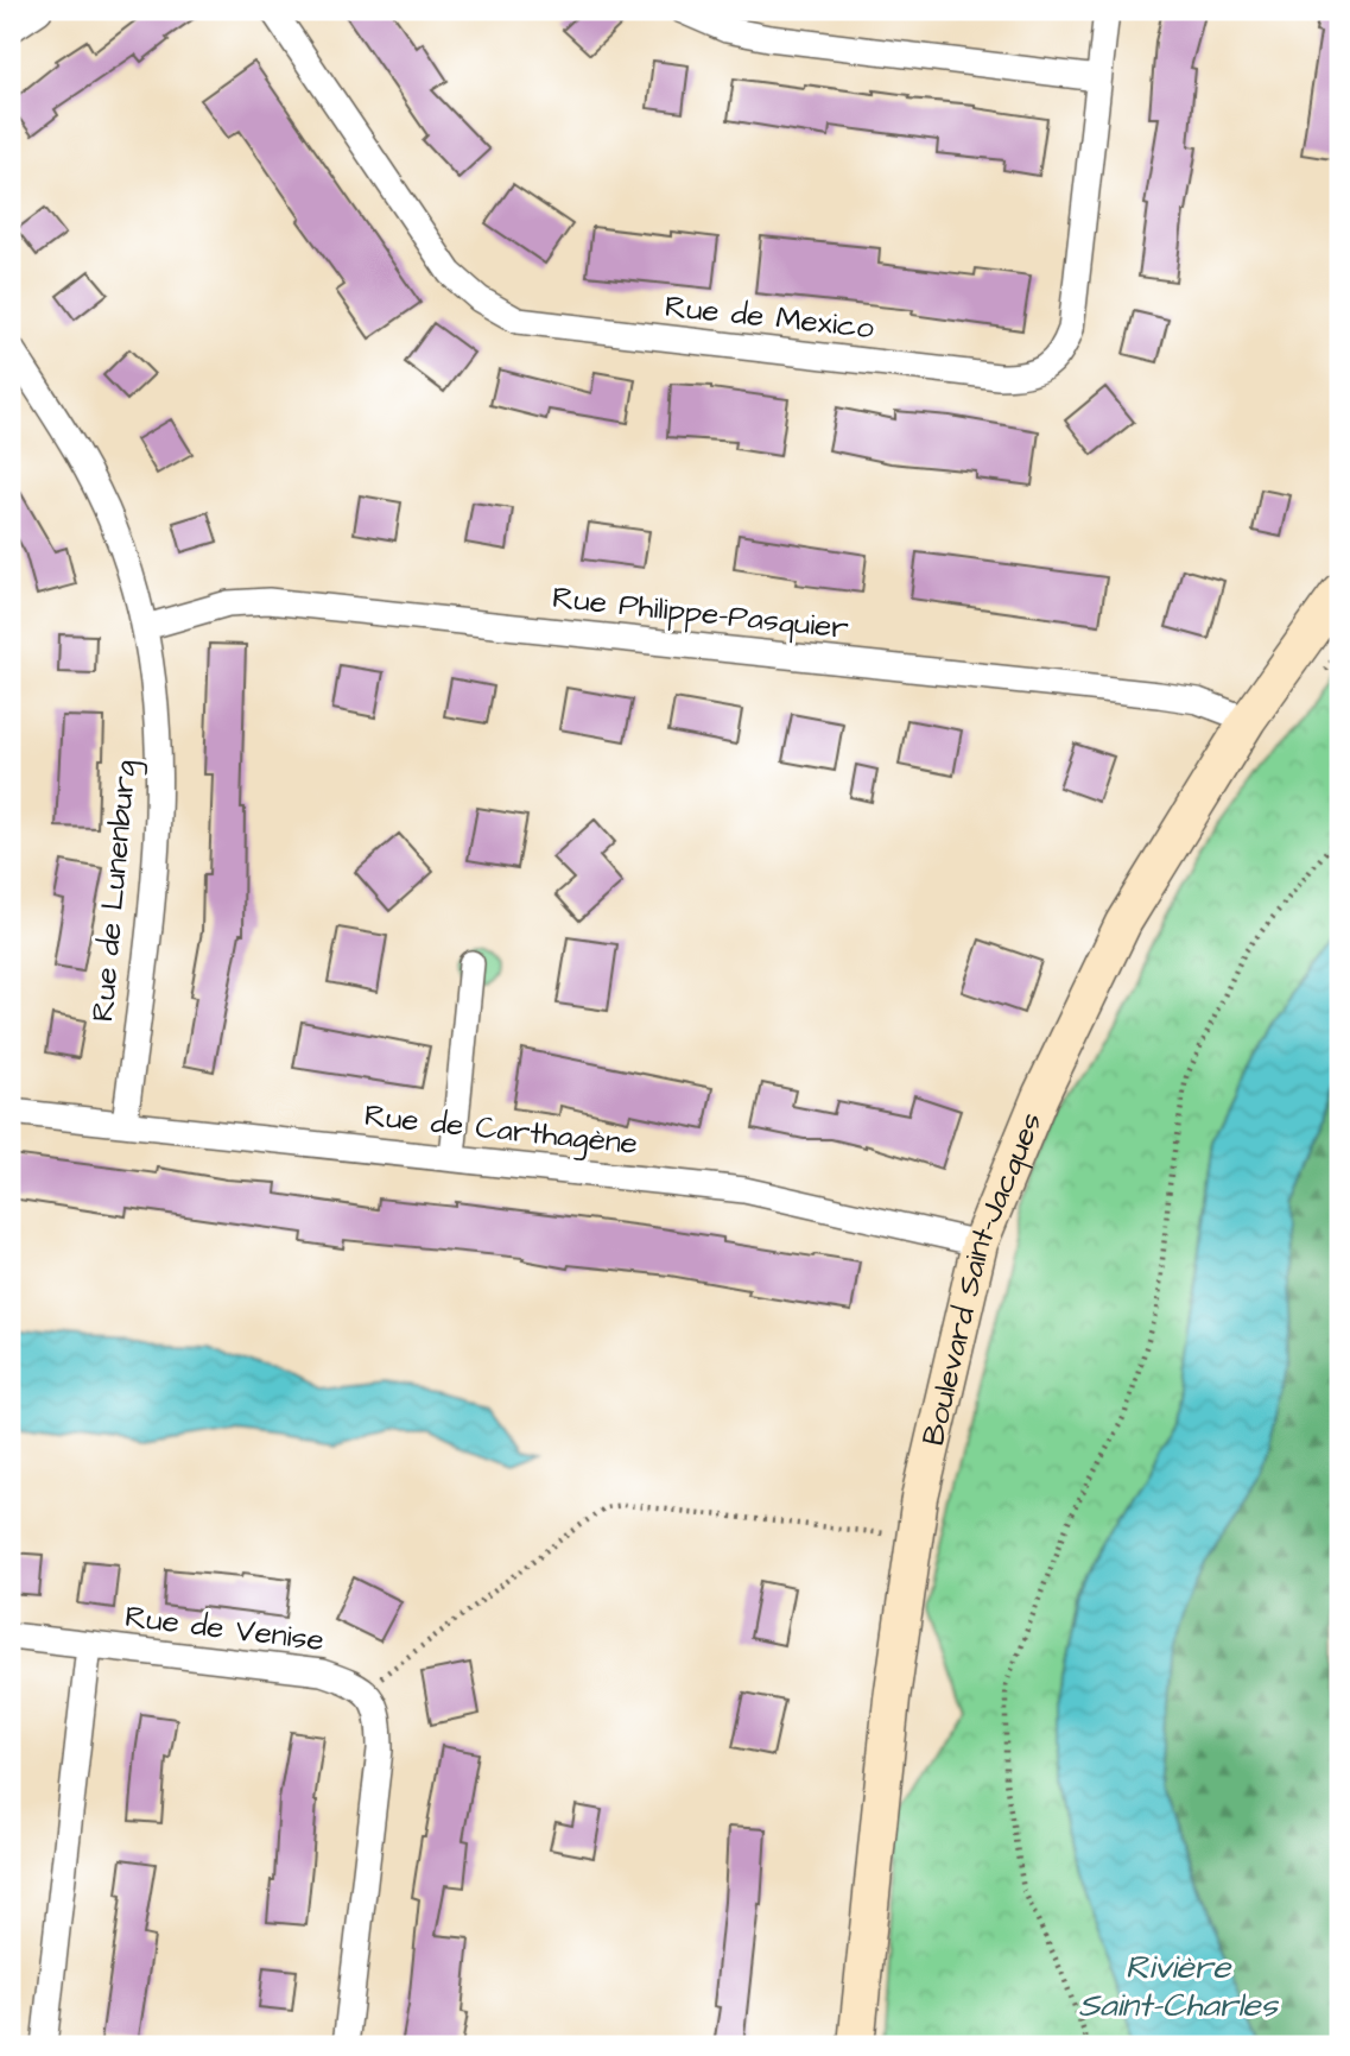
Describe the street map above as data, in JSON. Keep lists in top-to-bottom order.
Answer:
{
  "streets": {
    "street": [
      "Rue de Mexico",
      "Rue Philippe-Pasquier",
      "Rue de Lunenburg",
      "Rue de Carthagène",
      "Boulevard Saint-Jacques",
      "Rue de Venise"
    ]
  },
  "crossings": [
    ["Rue Philippe-Pasquier", "Rue de Lunenburg"],
    ["Rue Philippe-Pasquier", "Boulevard Saint-Jacques"],
    ["Rue de Lunenburg", "Rue de Carthagène"],
    ["Rue de Carthagène", "Boulevard Saint-Jacques"]
  ],
  "water": ["Rivière Saint-Charles"]
}
